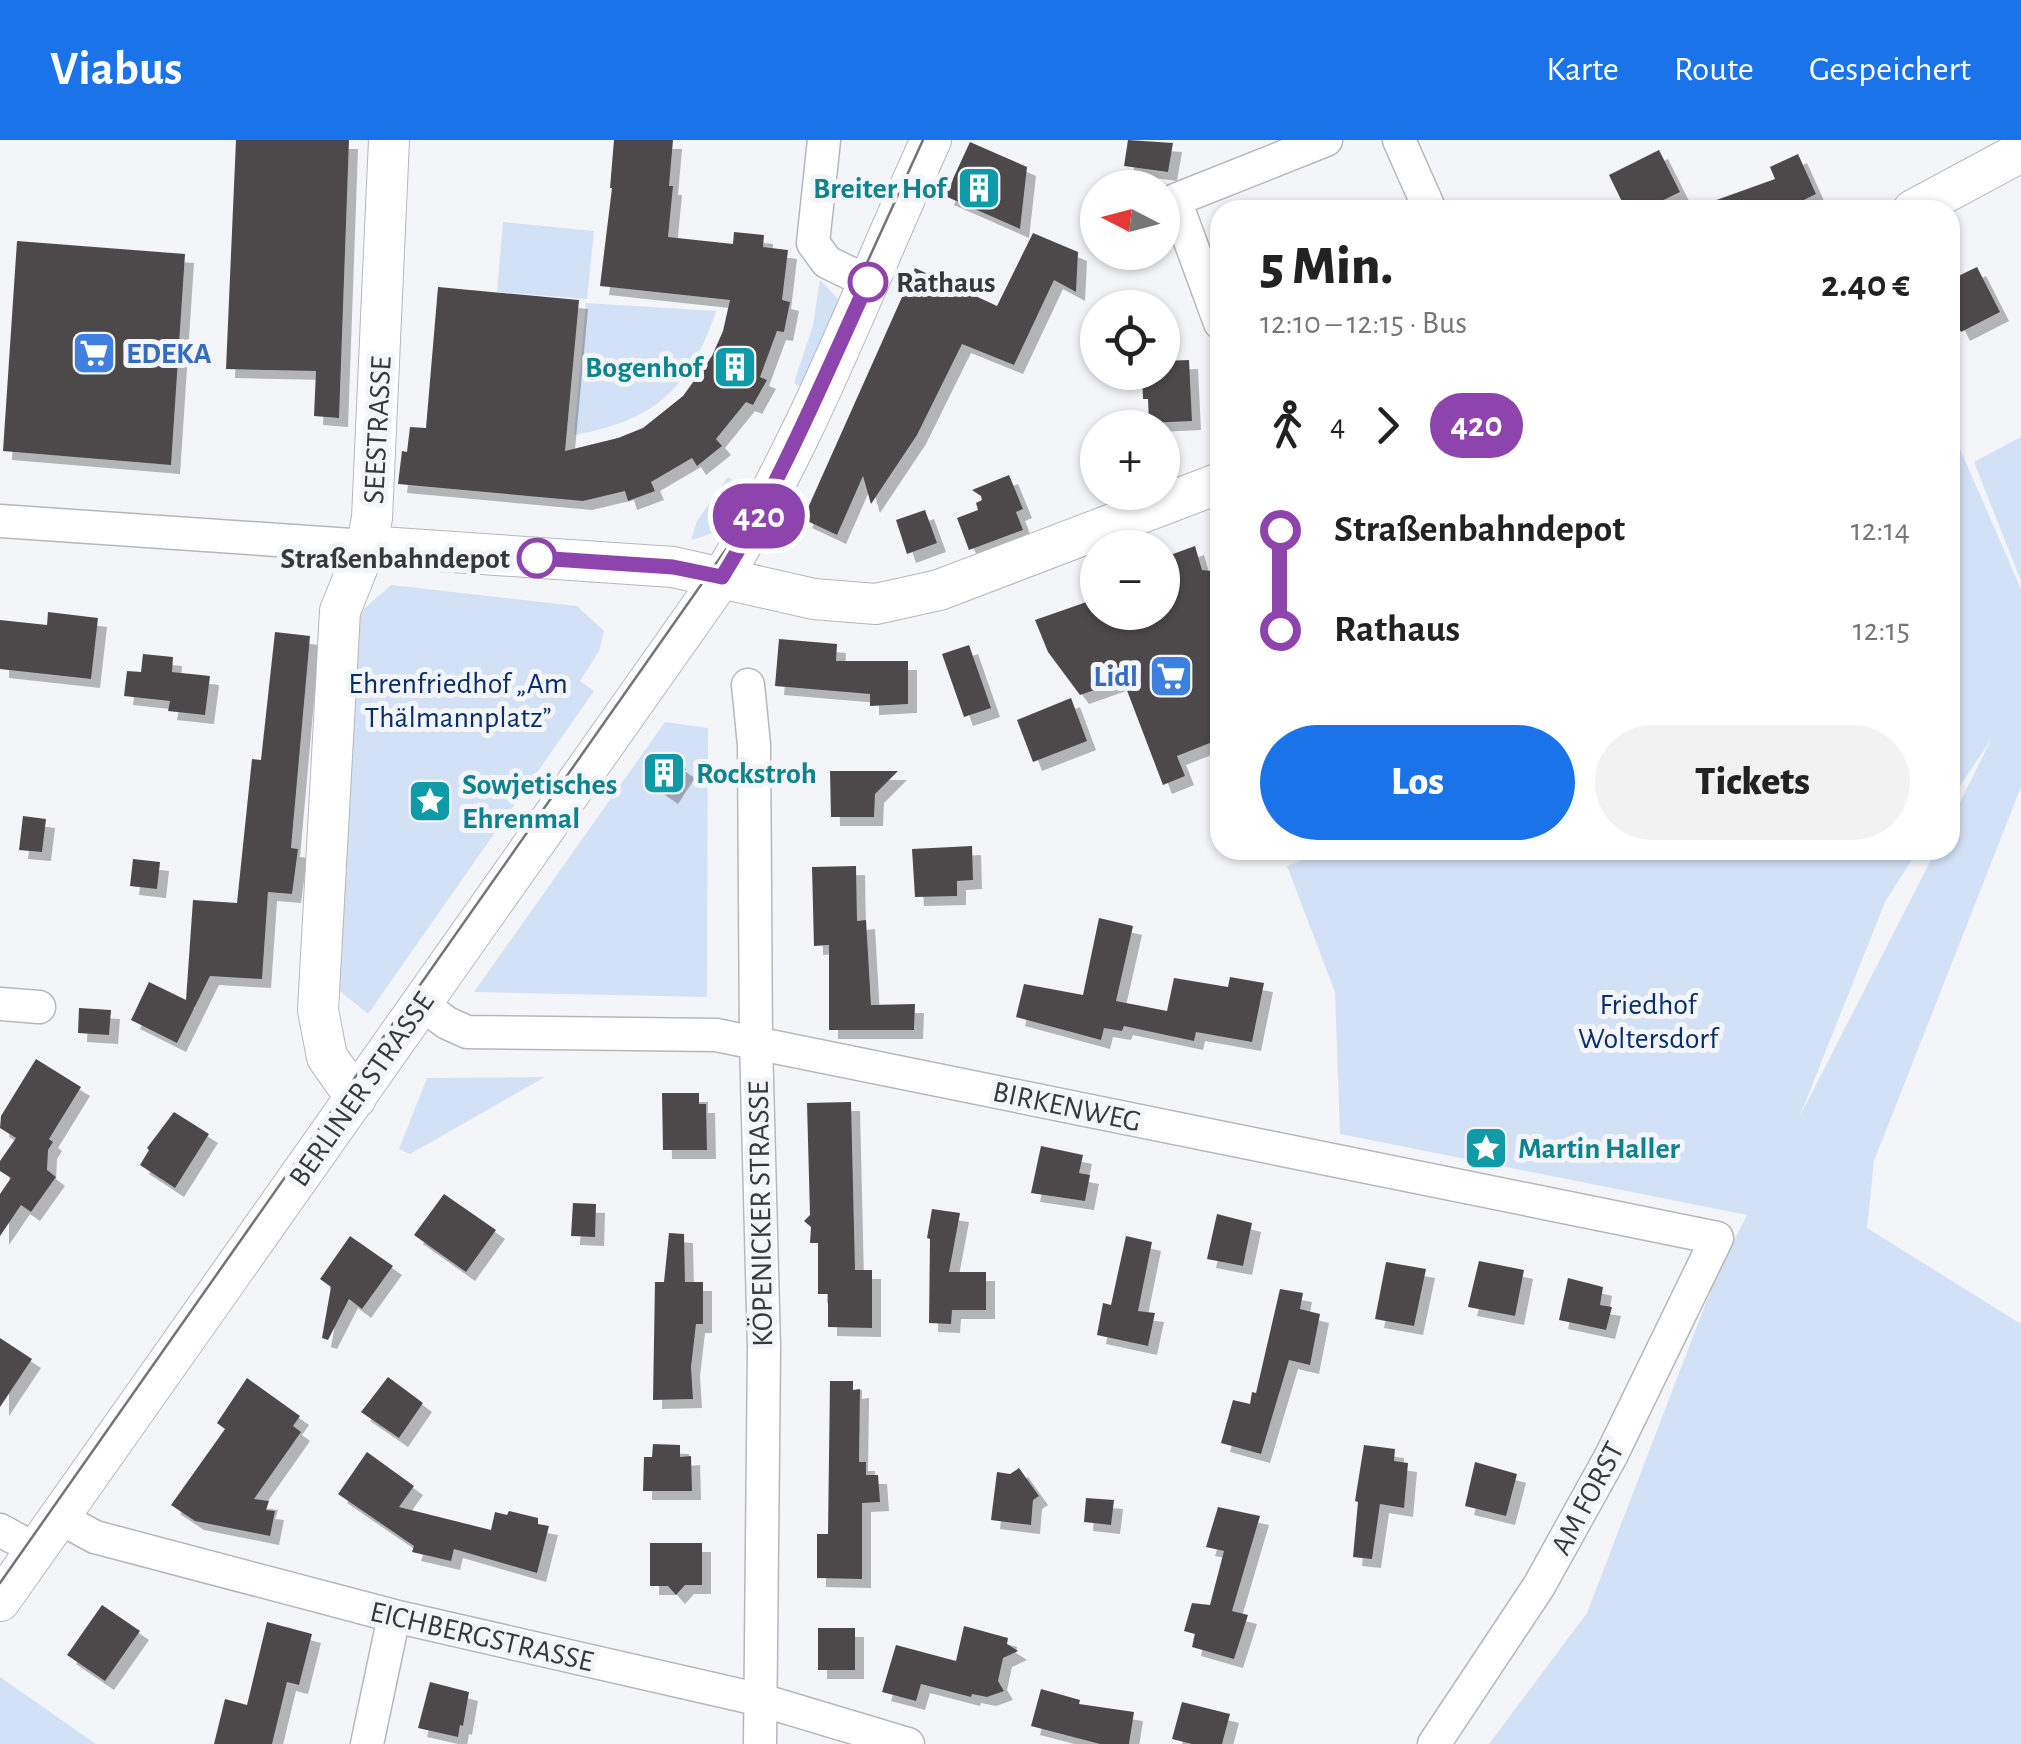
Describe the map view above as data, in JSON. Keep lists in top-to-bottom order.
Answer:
{
  "streets": {
    "street": [
      "SEESTRASSE",
      "BERLINER STRASSE",
      "BIRKENWEG",
      "KÖPENICKER STRASSE",
      "AM FORST",
      "EICHBERGSTRASSE"
    ]
  },
  "crossings": [
    ["SEESTRASSE", "BERLINER STRASSE"],
    ["BERLINER STRASSE", "BIRKENWEG"],
    ["BERLINER STRASSE", "EICHBERGSTRASSE"],
    ["BIRKENWEG", "KÖPENICKER STRASSE"],
    ["BIRKENWEG", "AM FORST"],
    ["KÖPENICKER STRASSE", "EICHBERGSTRASSE"]
  ],
  "parks": ["Ehrenfriedhof „Am Thälmannplatz”", "Friedhof Woltersdorf"],
  "places": {
    "building": ["Breiter Hof", "Bogenhof", "Rockstroh"],
    "other": ["Rathaus", "Straßenbahndepot"],
    "supermarket": ["EDEKA", "Lidl"],
    "place": ["Sowjetisches Ehrenmal", "Martin Haller"]
  },
  "lines": ["bus line 420"],
  "north": "left",
  "page": {
    "header": "Viabus",
    "nav": ["Karte", "Route", "Gespeichert"],
    "on_map": "420",
    "map_buttons": ["+", "−"],
    "heading": ["5 Min.", "12:10 – 12:15 · Bus", "2.40 €"],
    "legs": ["4", "420"],
    "list": [
      {
        "name": "Straßenbahndepot",
        "value": "12:14"
      },
      {
        "name": "Rathaus",
        "value": "12:15"
      }
    ],
    "buttons": ["Los", "Tickets"]
  }
}
